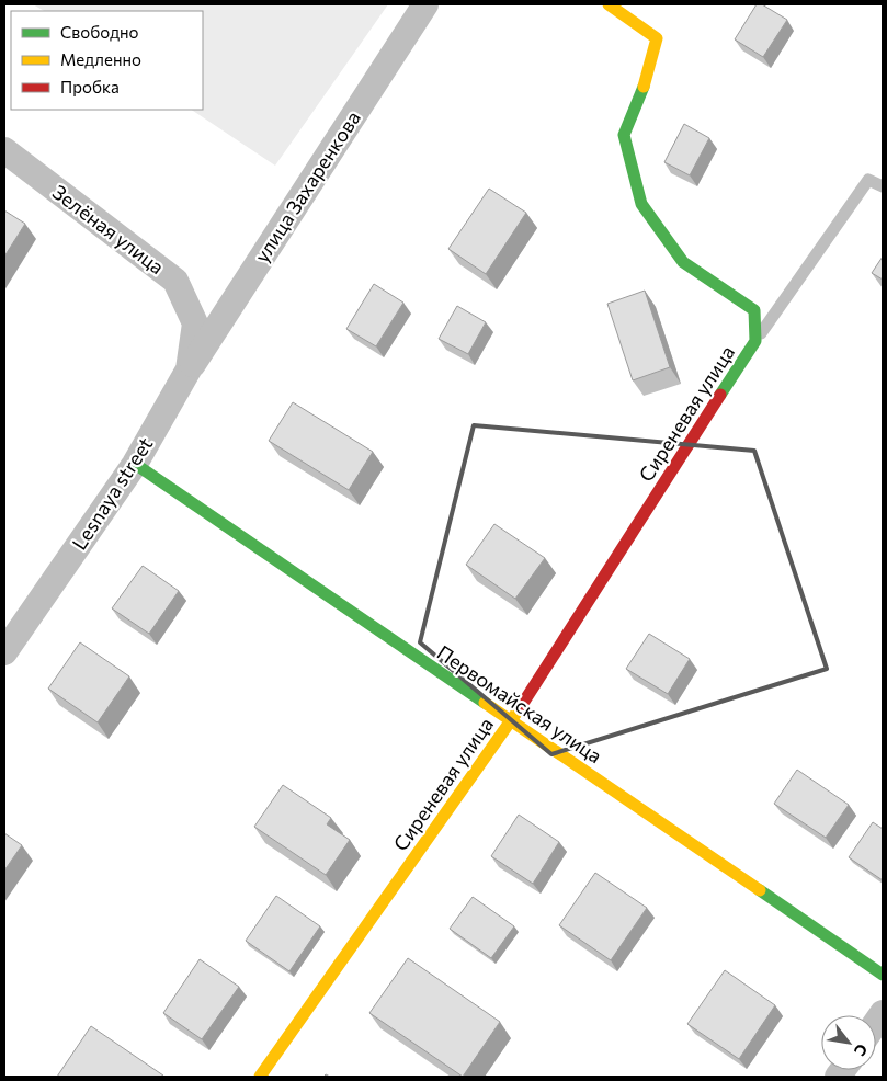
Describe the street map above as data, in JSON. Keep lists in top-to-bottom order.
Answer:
{
  "streets": {
    "street": [
      "улица Захаренкова",
      "Зелёная улица",
      "Сиреневая улица",
      "Lesnaya street",
      "Первомайская улица"
    ]
  },
  "crossings": [
    ["улица Захаренкова", "Lesnaya street"],
    ["Зелёная улица", "Lesnaya street"],
    ["Сиреневая улица", "Первомайская улица"],
    ["Lesnaya street", "Первомайская улица"]
  ],
  "legend": ["Свободно", "Медленно", "Пробка"],
  "north": "bottom right"
}
